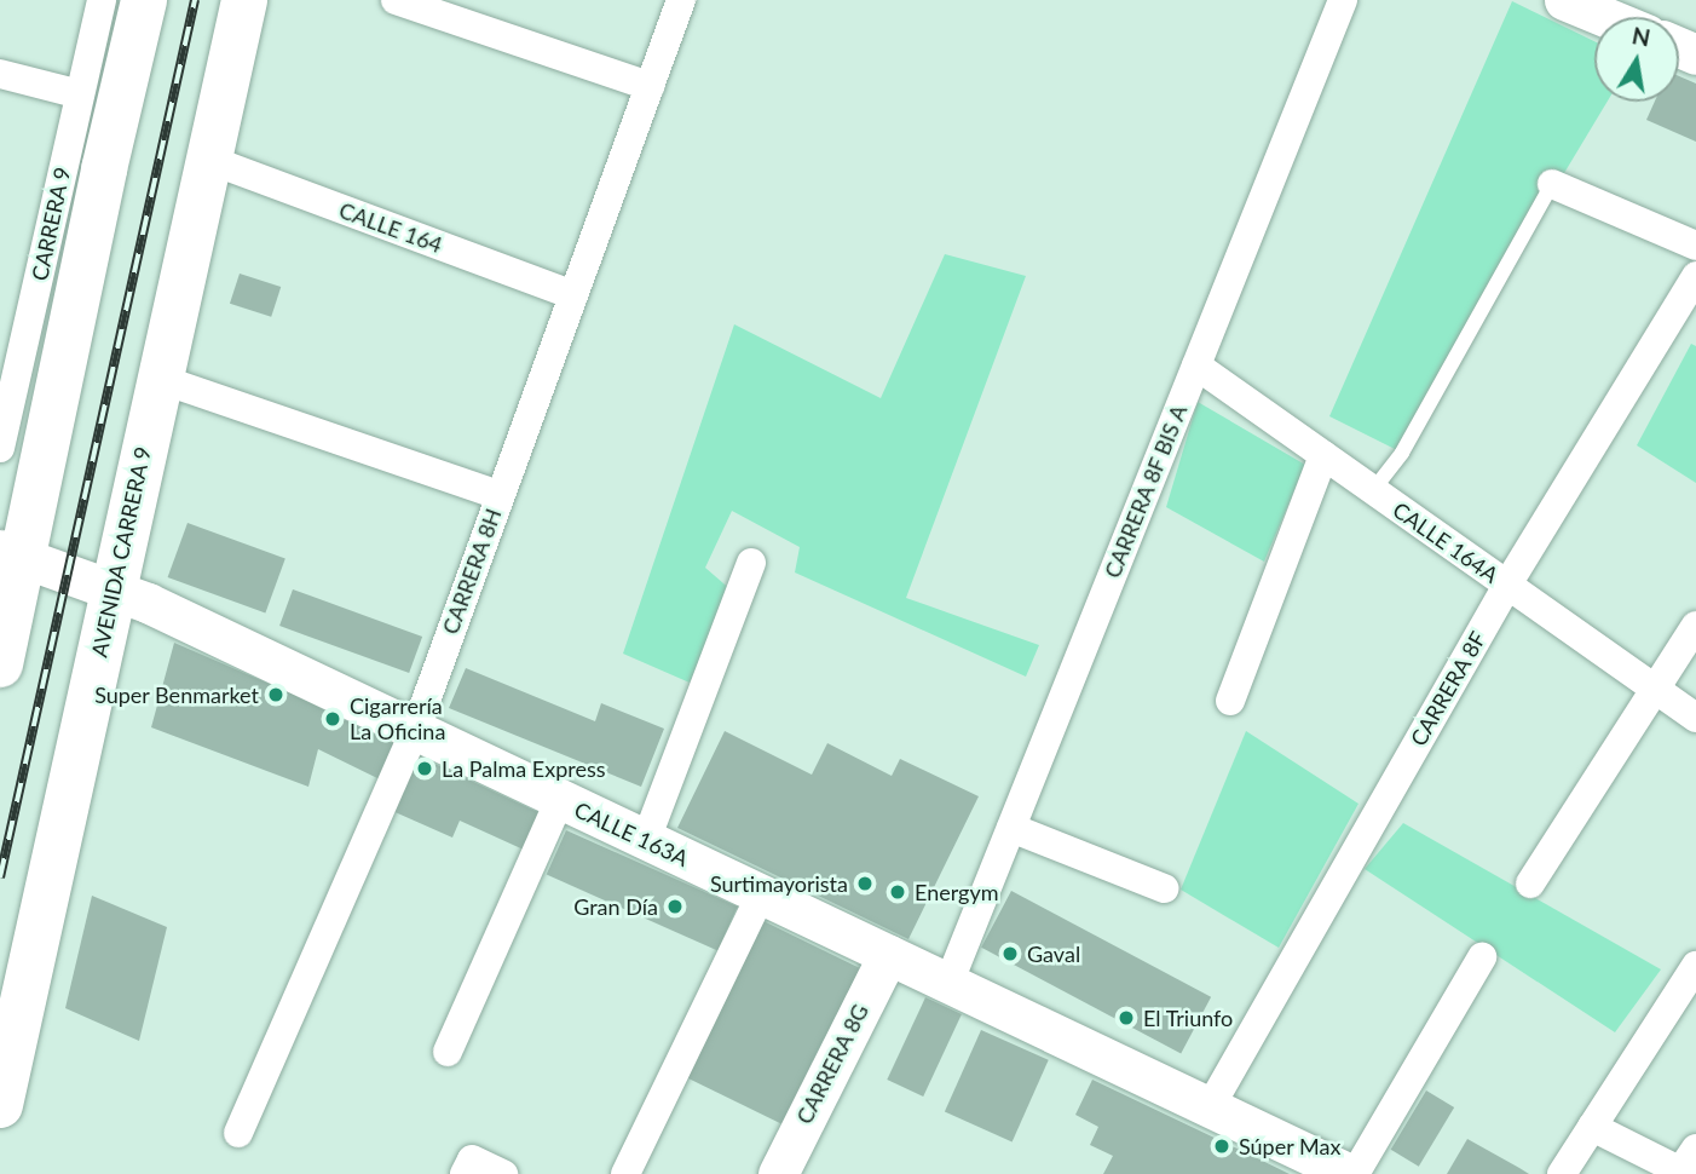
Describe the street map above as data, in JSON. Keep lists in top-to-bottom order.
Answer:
{
  "streets": {
    "main road": ["AVENIDA CARRERA 9", "CALLE 163A", "CARRERA 8G"],
    "street": [
      "CARRERA 9",
      "CALLE 164",
      "CARRERA 8F BIS A",
      "CALLE 164A",
      "CARRERA 8H",
      "CARRERA 8F"
    ]
  },
  "crossings": [
    ["CALLE 164", "AVENIDA CARRERA 9"],
    ["CALLE 164", "CARRERA 8H"],
    ["CARRERA 8F BIS A", "CALLE 164A"],
    ["CARRERA 8F BIS A", "CALLE 163A"],
    ["CALLE 164A", "CARRERA 8F"],
    ["AVENIDA CARRERA 9", "CALLE 163A"],
    ["CARRERA 8H", "CALLE 163A"],
    ["CARRERA 8F", "CALLE 163A"],
    ["CALLE 163A", "CARRERA 8G"]
  ],
  "places": [
    "Super Benmarket",
    "Cigarrería La Oficina",
    "La Palma Express",
    "Surtimayorista",
    "Energym",
    "Gran Día",
    "Gaval",
    "El Triunfo",
    "Súper Max"
  ],
  "north": "top"
}
